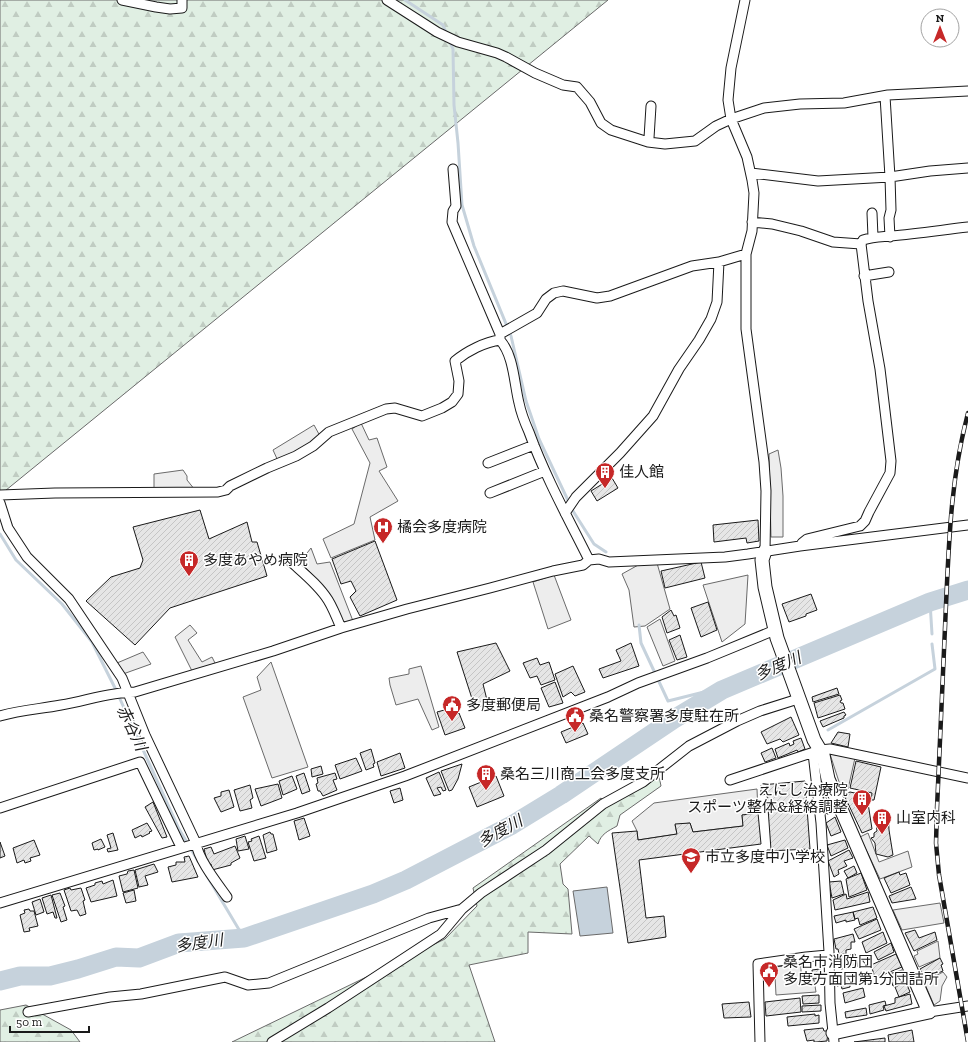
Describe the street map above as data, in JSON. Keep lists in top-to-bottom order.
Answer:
{
  "water": ["多度川", "赤谷川"],
  "places": {
    "building": [
      "佳人館",
      "多度あやめ病院",
      "桑名三川商工会多度支所",
      "えにし治療院 スポーツ整体&経絡調整",
      "山室内科"
    ],
    "hospital": ["橘会多度病院"],
    "public building": ["多度郵便局", "桑名警察署多度駐在所", "桑名市消防団 多度方面団第1分団詰所"],
    "school or university": ["市立多度中小学校"]
  },
  "scale_bar": "50 m",
  "north": "top"
}
